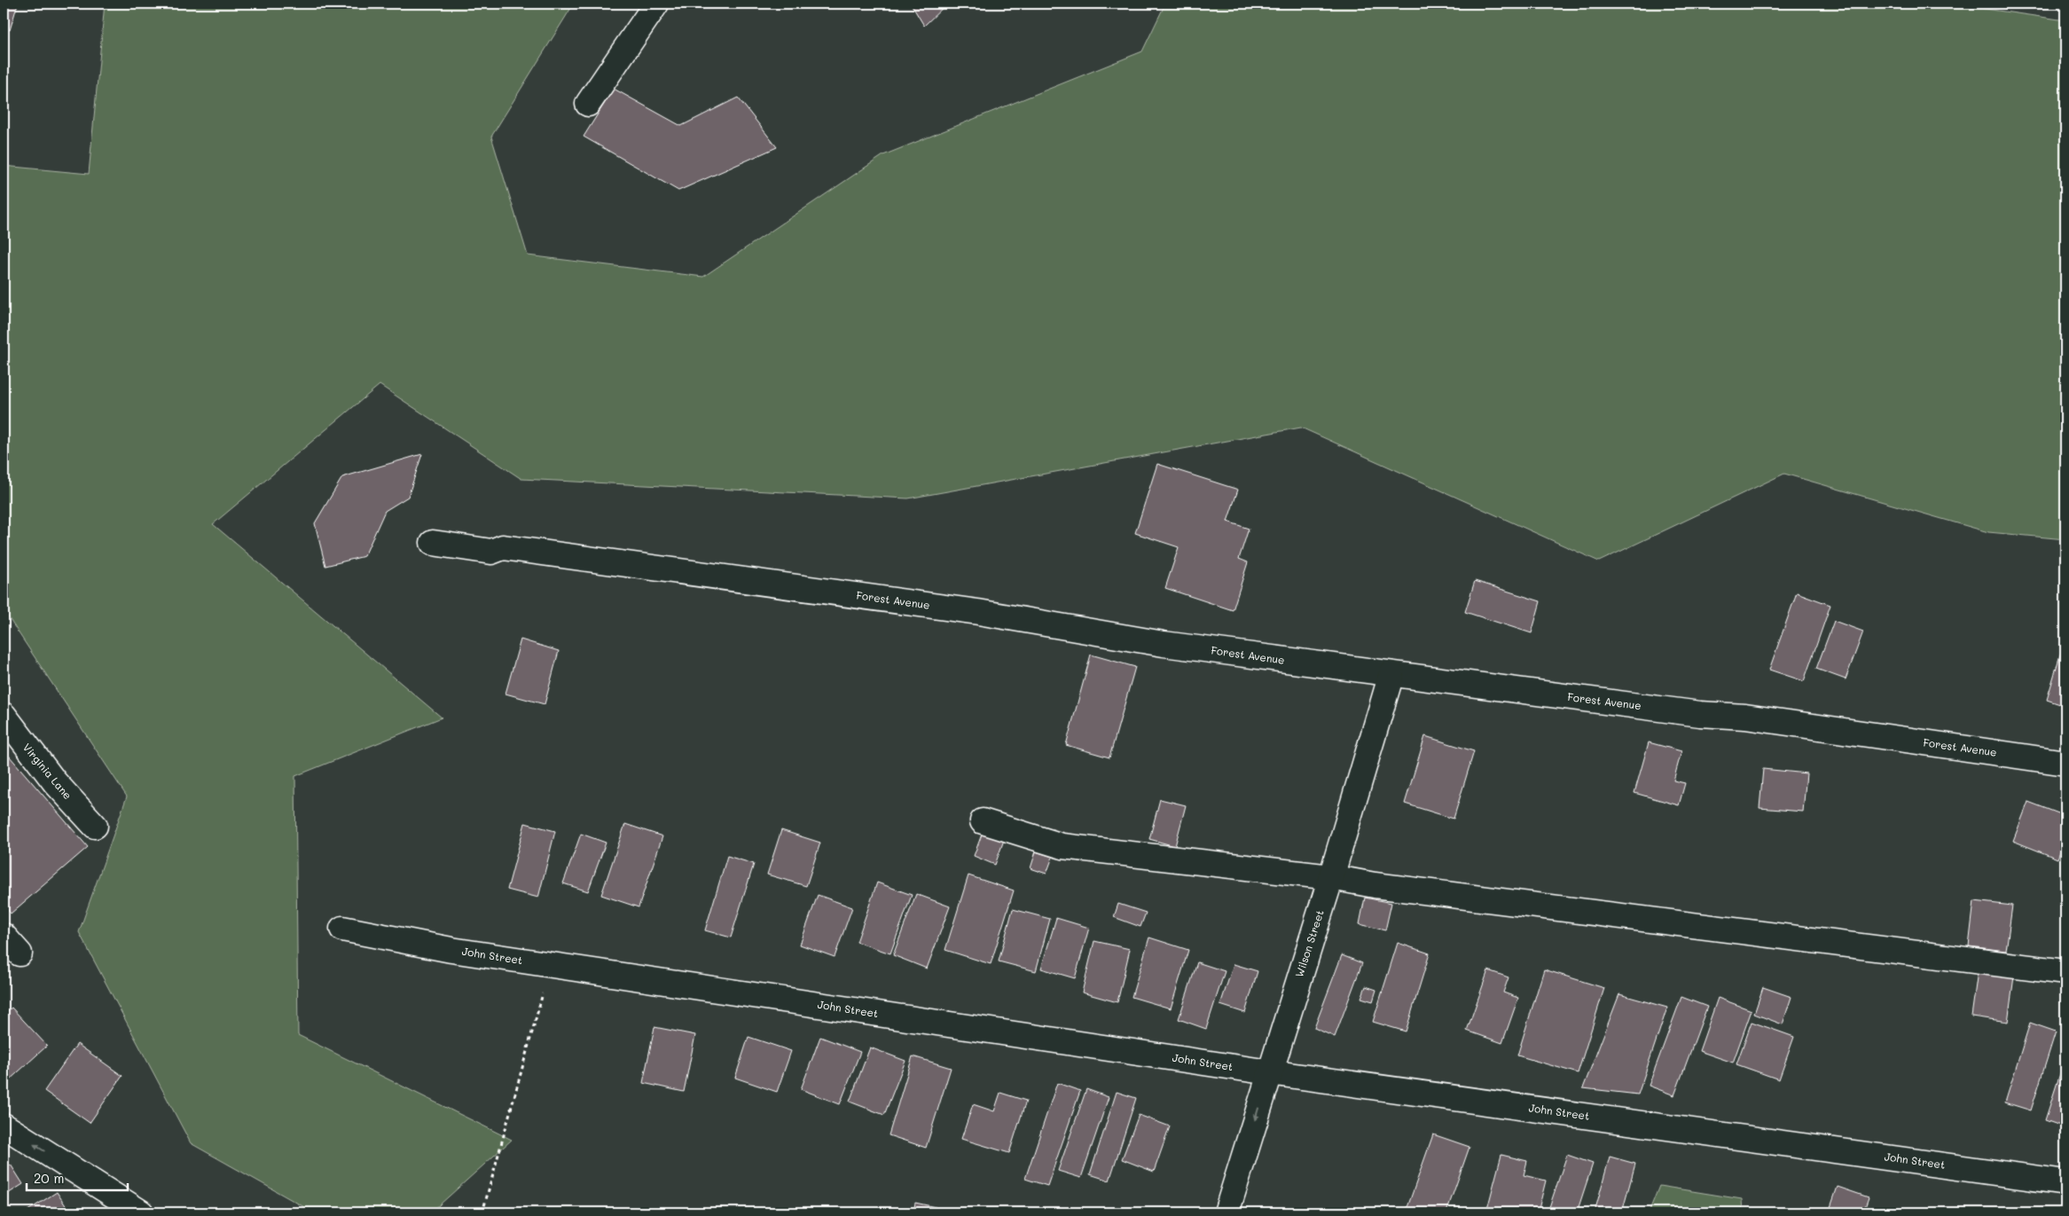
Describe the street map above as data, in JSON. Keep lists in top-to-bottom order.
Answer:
{
  "streets": {
    "street": [
      "Forest Avenue",
      "Virginia Lane",
      "Wilson Street",
      "John Street"
    ]
  },
  "crossings": [
    ["Forest Avenue", "Wilson Street"],
    ["Wilson Street", "John Street"]
  ],
  "scale_bar": "20 m"
}
